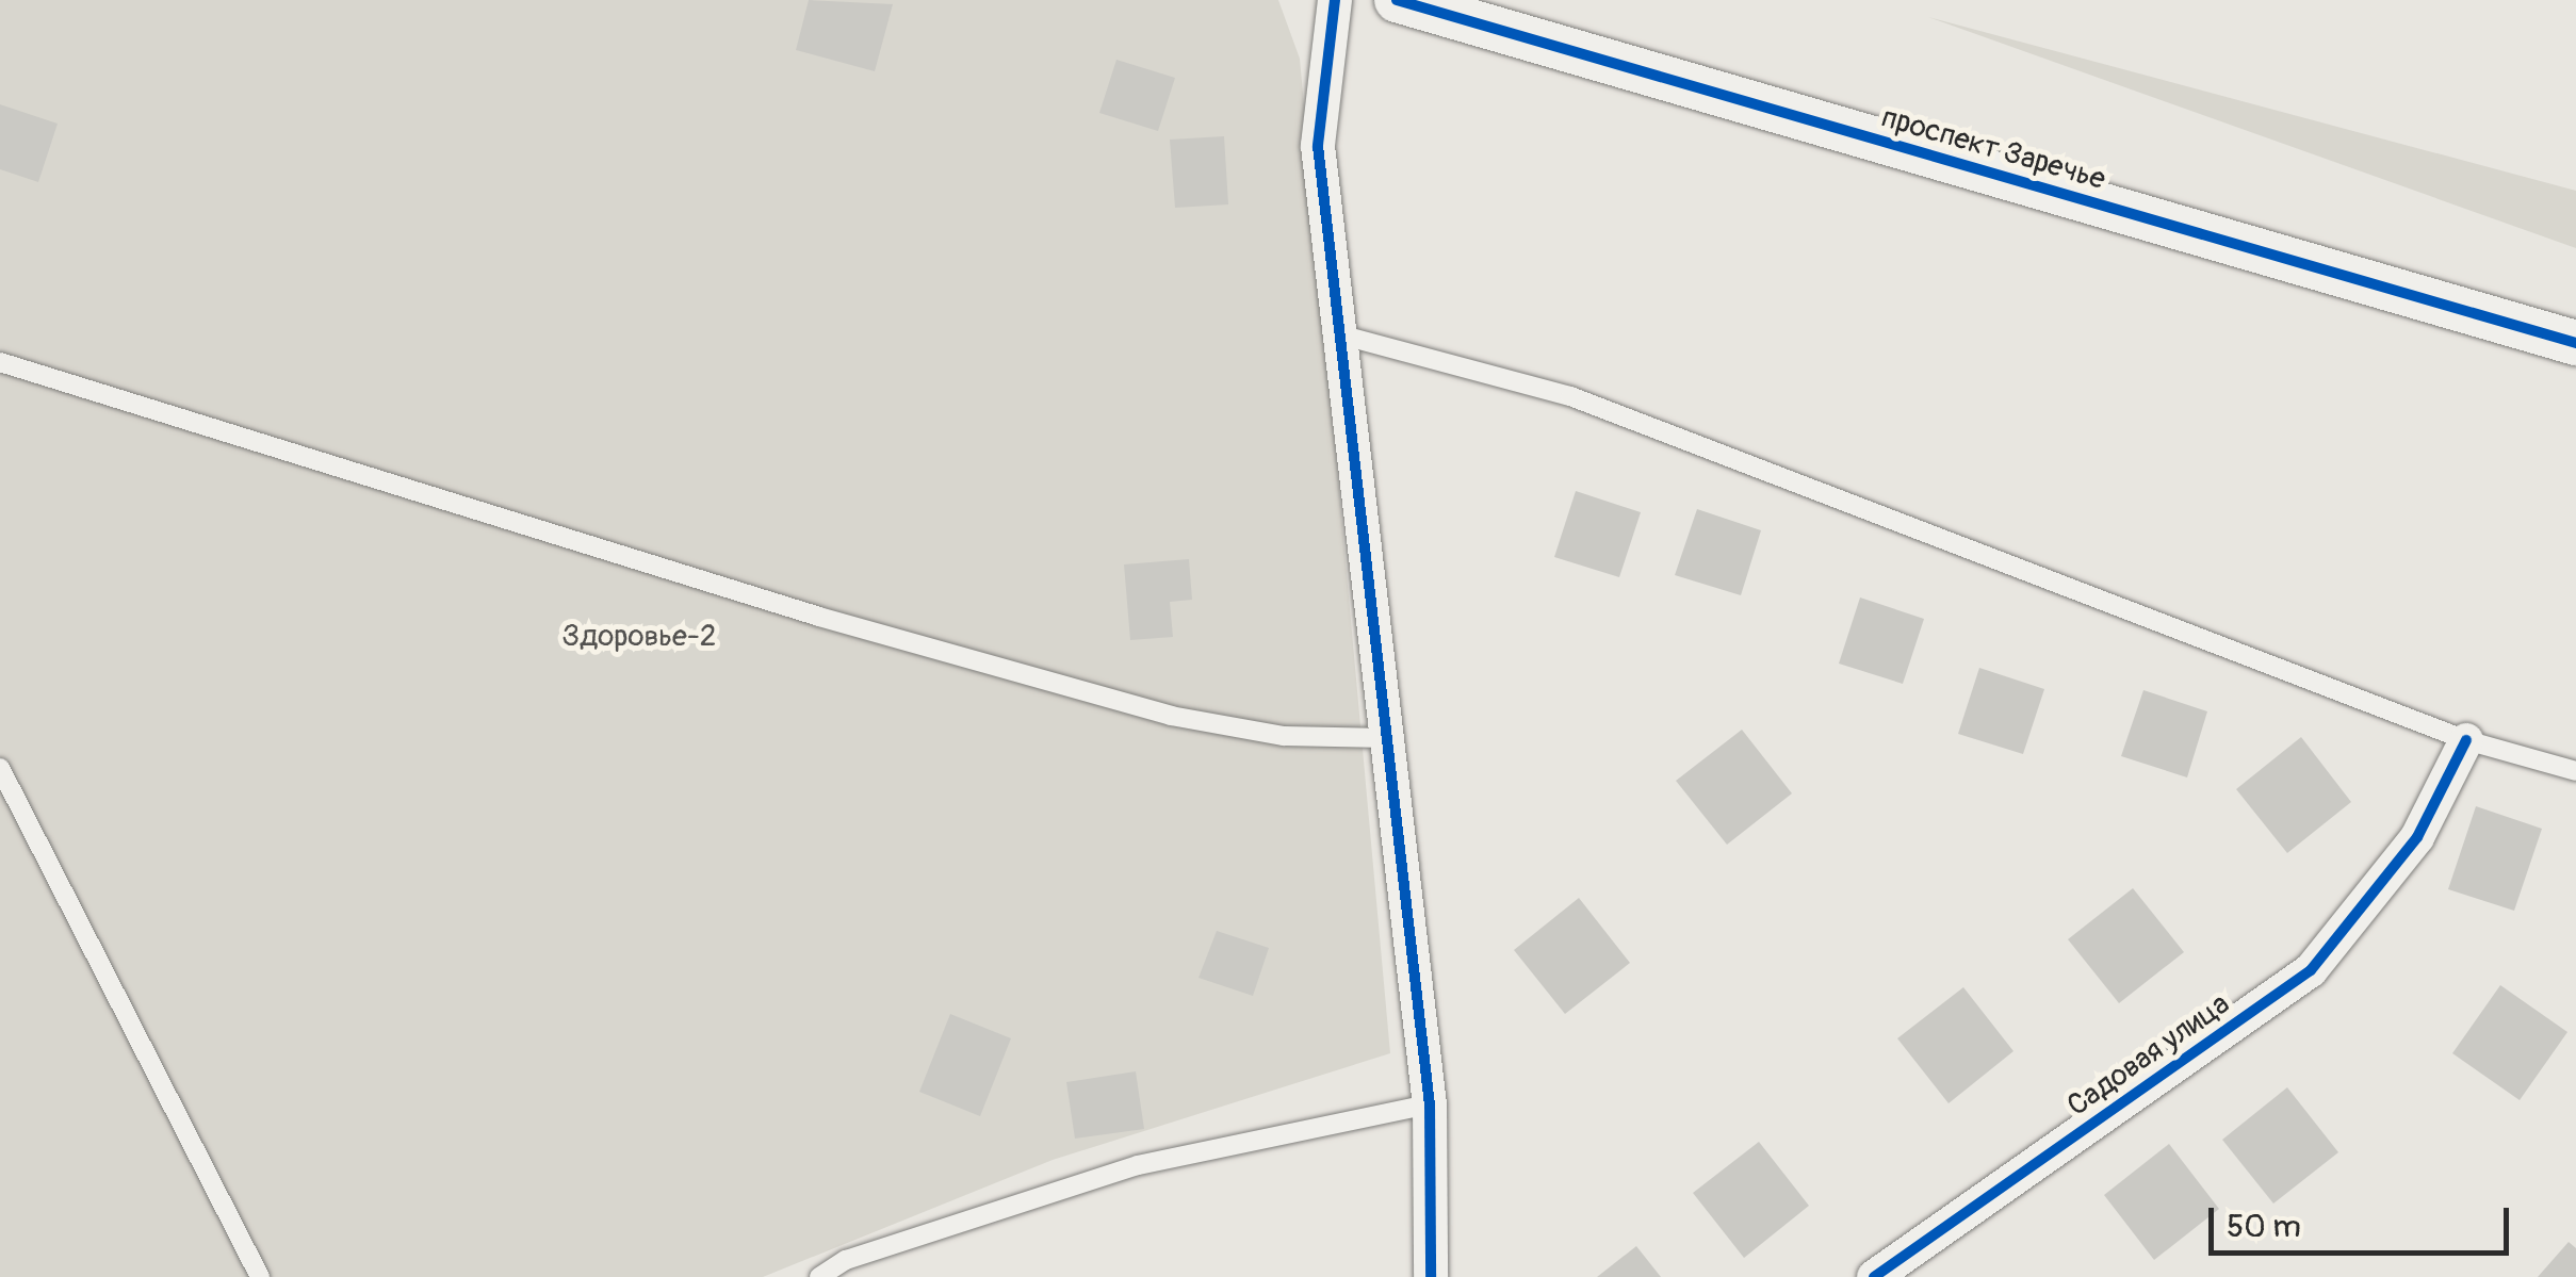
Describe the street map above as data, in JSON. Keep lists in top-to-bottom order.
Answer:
{
  "streets": {
    "street": ["проспект Заречье", "Садовая улица"]
  },
  "parks": ["Здоровье-2"],
  "scale_bar": "50 m"
}
